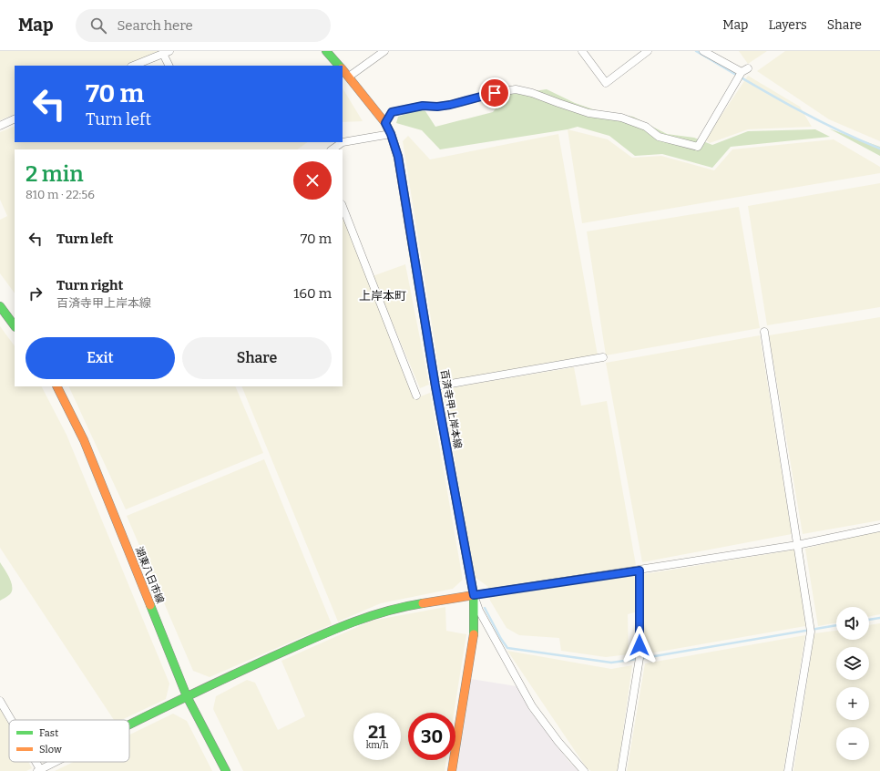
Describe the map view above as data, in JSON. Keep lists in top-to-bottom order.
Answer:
{
  "streets": {
    "main road": ["百済寺甲上岸本線", "湖東八日市線"]
  },
  "districts": ["上岸本町"],
  "legend": ["Fast", "Slow"],
  "page": {
    "header": "Map",
    "search": "Search here",
    "nav": ["Map", "Layers", "Share"],
    "turn": ["70 m", "Turn left"],
    "heading": ["2 min", "810 m · 22:56"],
    "list": [
      {
        "name": "Turn left",
        "value": "70 m"
      },
      {
        "name": "Turn right",
        "note": "百済寺甲上岸本線",
        "value": "160 m"
      }
    ],
    "buttons": ["Exit", "Share"],
    "map_buttons": ["+", "−"],
    "speed": "21 km/h",
    "limit": "30"
  }
}
